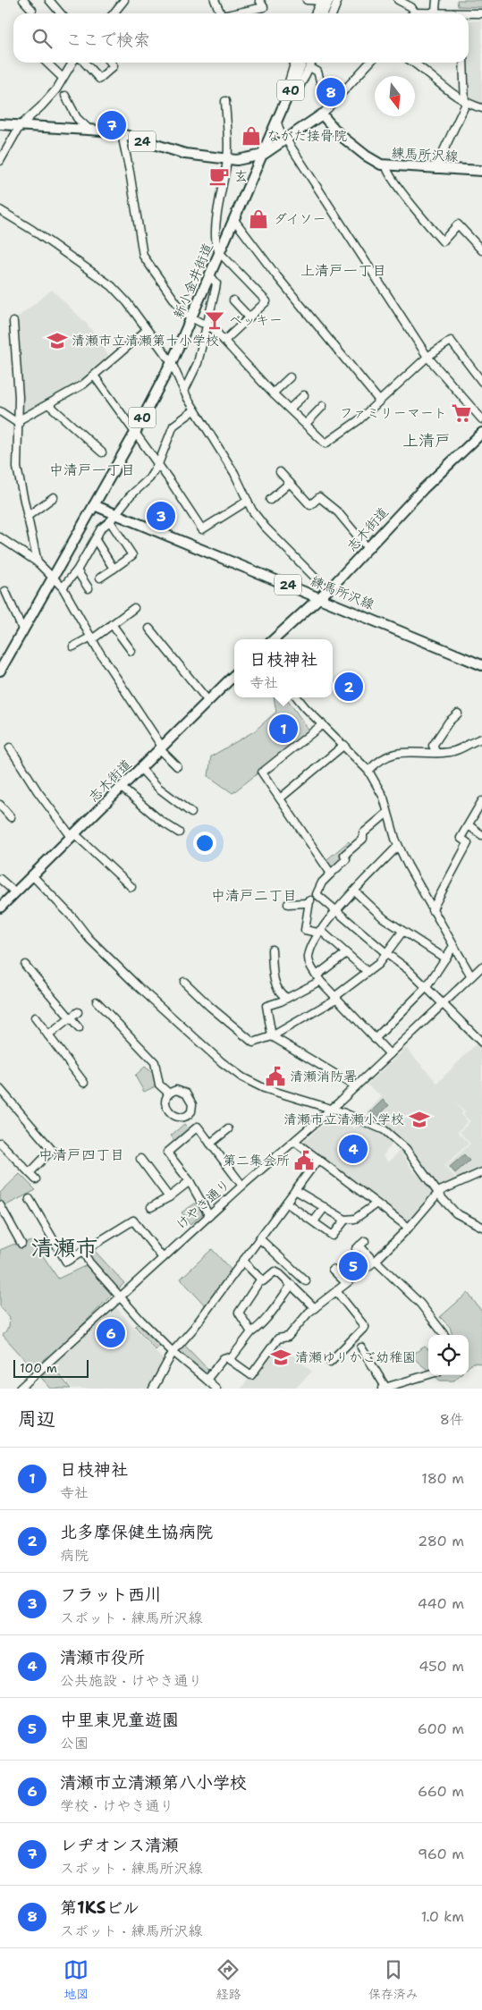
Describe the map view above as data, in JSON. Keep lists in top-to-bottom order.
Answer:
{
  "streets": {
    "main road": [
      "40",
      "24",
      "練馬所沢線",
      "新小金井街道",
      "志木街道"
    ],
    "street": ["けやき通り"]
  },
  "crossings": [
    ["24", "練馬所沢線"],
    ["24", "新小金井街道"],
    ["練馬所沢線", "新小金井街道"],
    ["練馬所沢線", "志木街道"]
  ],
  "districts": [
    "上清戸一丁目",
    "上清戸",
    "中清戸一丁目",
    "中清戸二丁目",
    "中清戸四丁目",
    "清瀬市"
  ],
  "places": {
    "shop": ["ながた接骨院", "ダイソー"],
    "cafe": ["玄"],
    "bar": ["ベッキー"],
    "school or university": ["清瀬市立清瀬第十小学校", "清瀬市立清瀬小学校", "清瀬ゆりかご幼稚園"],
    "supermarket": ["ファミリーマート"],
    "public building": ["清瀬消防署", "第二集会所"]
  },
  "scale_bar": "100 m",
  "north": "bottom",
  "page": {
    "search": "ここで検索",
    "pins": [
      "8",
      "7",
      "3",
      "2",
      "1",
      "4",
      "5",
      "6"
    ],
    "popup": ["日枝神社", "寺社"],
    "scale": "100 m",
    "heading": ["周辺", "8件"],
    "list": [
      {
        "mark": "1",
        "name": "日枝神社",
        "note": "寺社",
        "value": "180 m"
      },
      {
        "mark": "2",
        "name": "北多摩保健生協病院",
        "note": "病院",
        "value": "280 m"
      },
      {
        "mark": "3",
        "name": "フラット西川",
        "note": "スポット · 練馬所沢線",
        "value": "440 m"
      },
      {
        "mark": "4",
        "name": "清瀬市役所",
        "note": "公共施設 · けやき通り",
        "value": "450 m"
      },
      {
        "mark": "5",
        "name": "中里東児童遊園",
        "note": "公園",
        "value": "600 m"
      },
      {
        "mark": "6",
        "name": "清瀬市立清瀬第八小学校",
        "note": "学校 · けやき通り",
        "value": "660 m"
      },
      {
        "mark": "7",
        "name": "レヂオンス清瀬",
        "note": "スポット · 練馬所沢線",
        "value": "960 m"
      },
      {
        "mark": "8",
        "name": "第1KSビル",
        "note": "スポット · 練馬所沢線",
        "value": "1.0 km"
      }
    ],
    "nav": ["地図", "経路", "保存済み"]
  }
}
